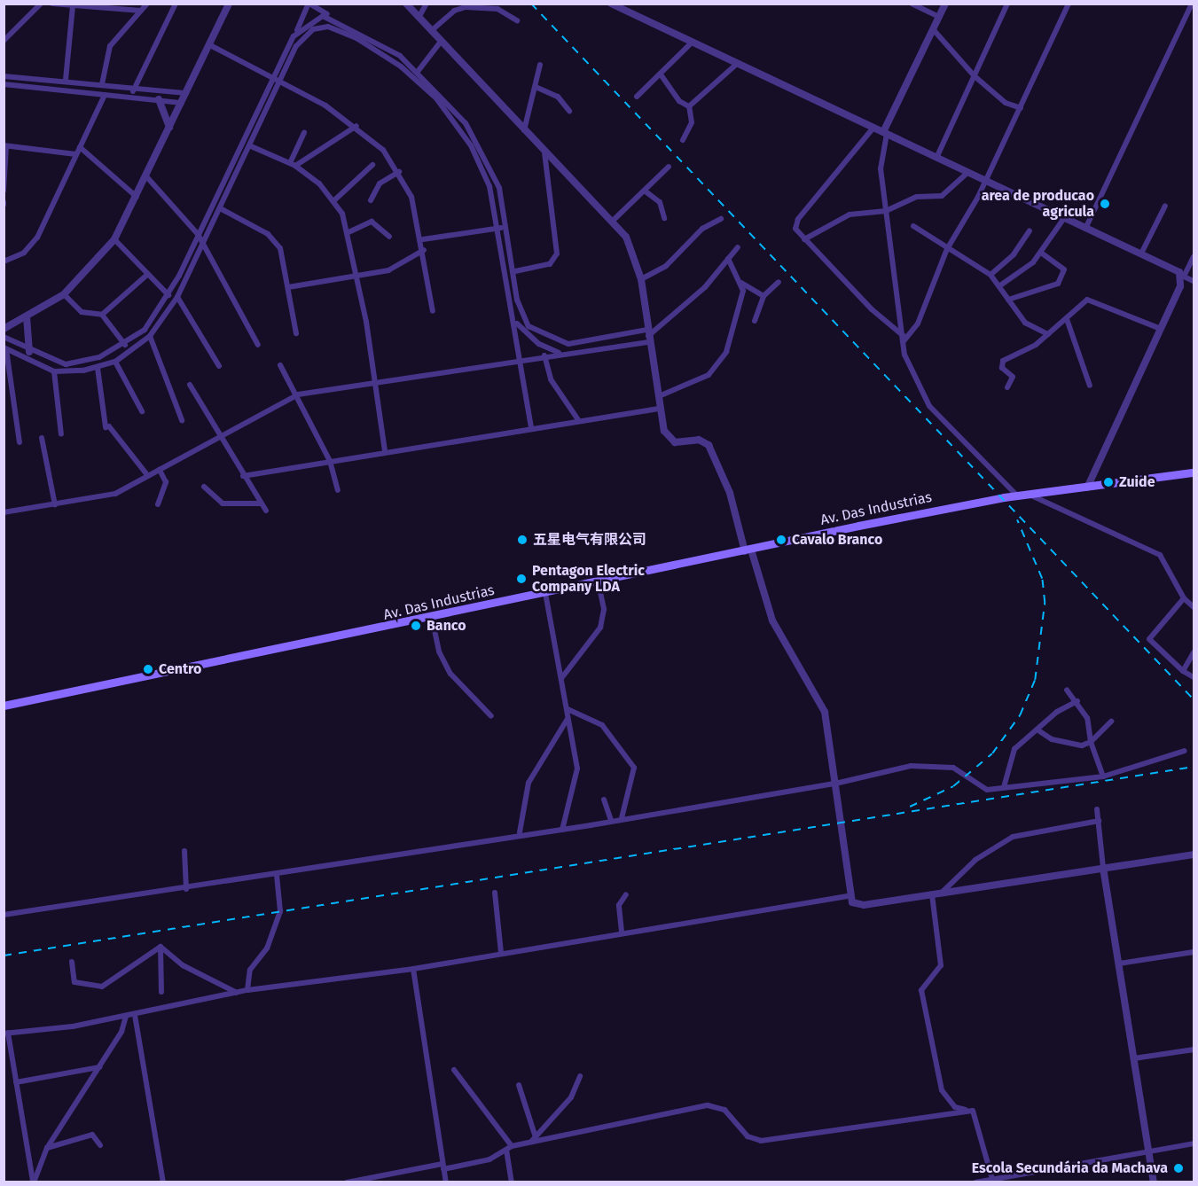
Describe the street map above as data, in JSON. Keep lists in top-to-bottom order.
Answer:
{
  "streets": {
    "main road": ["Av. Das Industrias"]
  },
  "places": [
    "area de producao agricula",
    "Zuide",
    "五星电气有限公司",
    "Cavalo Branco",
    "Pentagon Electric Company LDA",
    "Banco",
    "Centro",
    "Escola Secundária da Machava"
  ]
}
